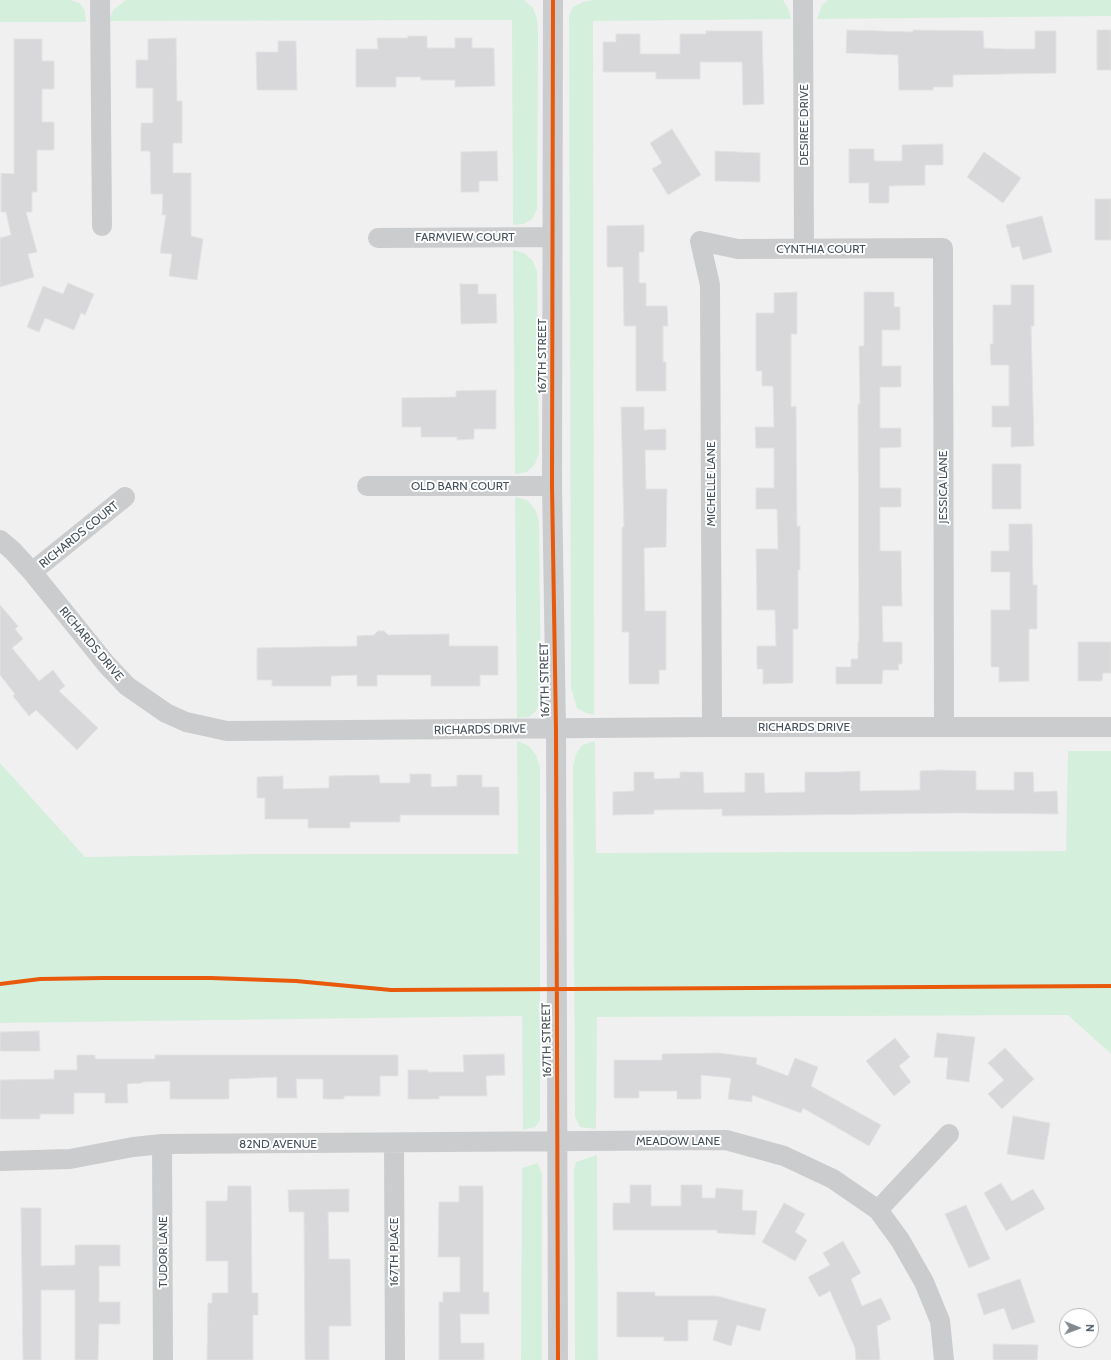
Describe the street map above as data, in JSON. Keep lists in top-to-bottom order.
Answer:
{
  "streets": {
    "street": [
      "DESIREE DRIVE",
      "FARMVIEW COURT",
      "CYNTHIA COURT",
      "167TH STREET",
      "MICHELLE LANE",
      "OLD BARN COURT",
      "JESSICA LANE",
      "RICHARDS COURT",
      "RICHARDS DRIVE",
      "MEADOW LANE",
      "82ND AVENUE",
      "TUDOR LANE",
      "167TH PLACE"
    ]
  },
  "crossings": [
    ["DESIREE DRIVE", "CYNTHIA COURT"],
    ["FARMVIEW COURT", "167TH STREET"],
    ["CYNTHIA COURT", "MICHELLE LANE"],
    ["CYNTHIA COURT", "JESSICA LANE"],
    ["167TH STREET", "OLD BARN COURT"],
    ["167TH STREET", "RICHARDS DRIVE"],
    ["167TH STREET", "MEADOW LANE"],
    ["167TH STREET", "82ND AVENUE"],
    ["MICHELLE LANE", "RICHARDS DRIVE"],
    ["JESSICA LANE", "RICHARDS DRIVE"],
    ["RICHARDS COURT", "RICHARDS DRIVE"],
    ["MEADOW LANE", "82ND AVENUE"],
    ["82ND AVENUE", "TUDOR LANE"],
    ["82ND AVENUE", "167TH PLACE"]
  ],
  "north": "right"
}
